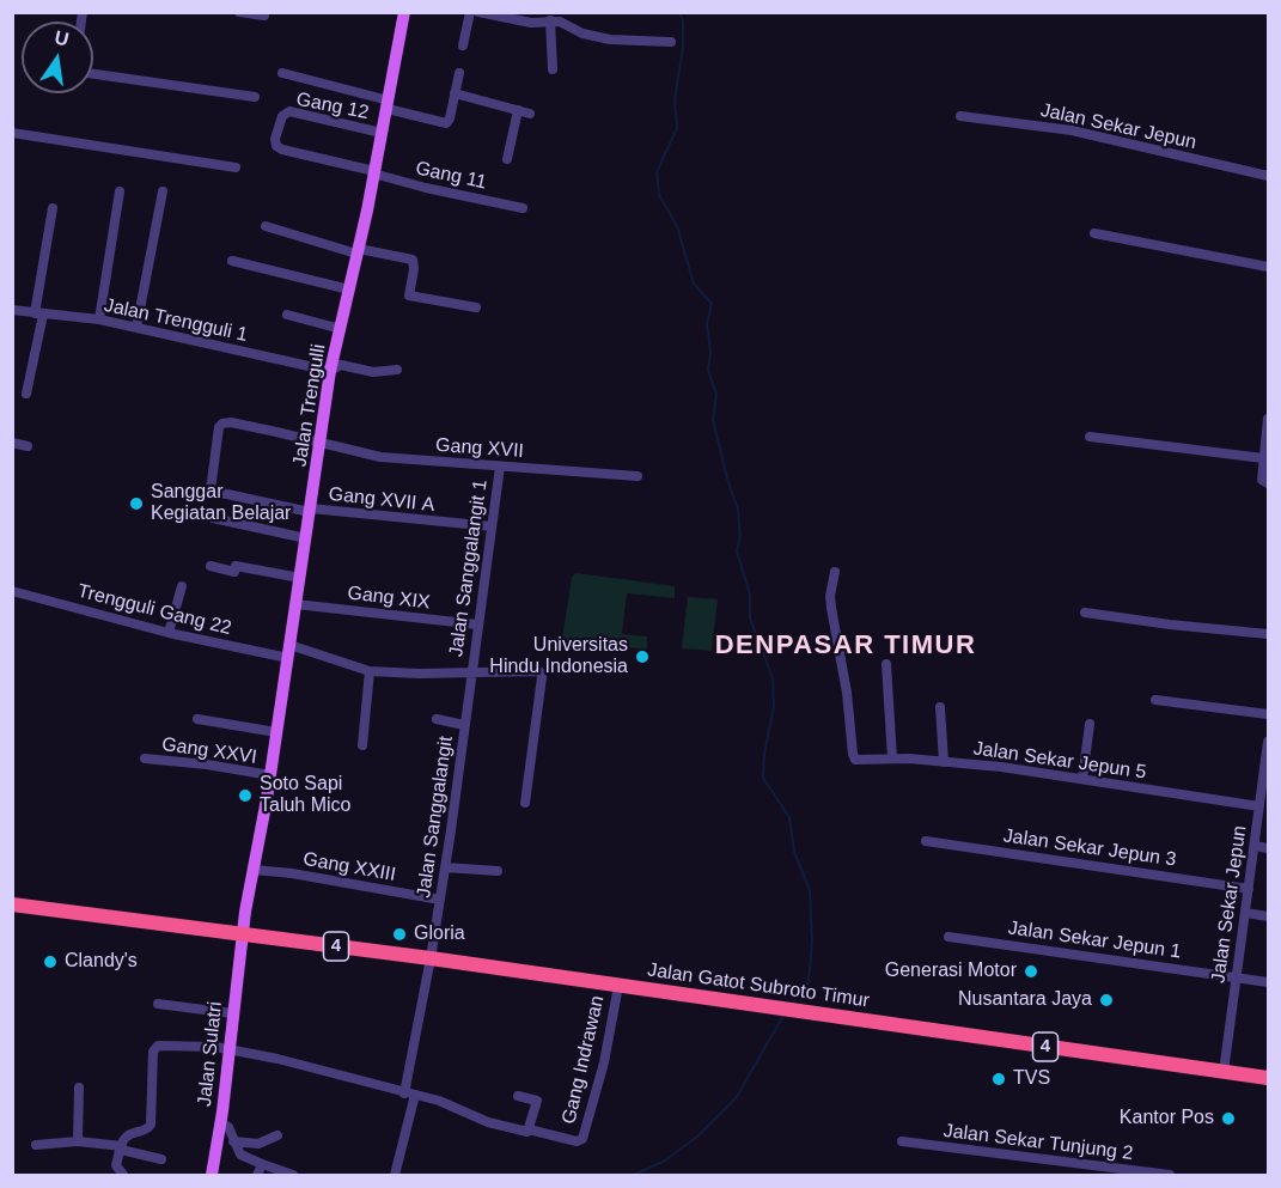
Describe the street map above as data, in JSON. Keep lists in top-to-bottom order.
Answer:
{
  "streets": {
    "highway": ["4", "Jalan Gatot Subroto Timur"],
    "main road": ["Jalan Trengulli", "Jalan Sulatri"],
    "street": [
      "Gang 12",
      "Jalan Sekar Jepun",
      "Gang 11",
      "Jalan Trengguli 1",
      "Gang XVII",
      "Gang XVII A",
      "Jalan Sanggalangit 1",
      "Gang XIX",
      "Trengguli Gang 22",
      "Gang XXVI",
      "Jalan Sekar Jepun 5",
      "Jalan Sanggalangit",
      "Jalan Sekar Jepun 3",
      "Gang XXIII",
      "Jalan Sekar Jepun 1",
      "Gang Indrawan",
      "Jalan Sekar Tunjung 2"
    ]
  },
  "crossings": [
    ["Gang 12", "Gang 11"],
    ["Gang 12", "Jalan Trengulli"],
    ["Jalan Sekar Jepun", "Jalan Sekar Jepun 5"],
    ["Jalan Sekar Jepun", "Jalan Sekar Jepun 3"],
    ["Jalan Sekar Jepun", "Jalan Sekar Jepun 1"],
    ["Jalan Sekar Jepun", "Jalan Gatot Subroto Timur"],
    ["Gang 11", "Jalan Trengulli"],
    ["Jalan Trengguli 1", "Jalan Trengulli"],
    ["Jalan Trengulli", "Gang XVII"],
    ["Jalan Trengulli", "Gang XVII A"],
    ["Jalan Trengulli", "Gang XIX"],
    ["Jalan Trengulli", "Trengguli Gang 22"],
    ["Jalan Trengulli", "Gang XXVI"],
    ["Jalan Trengulli", "Gang XXIII"],
    ["Jalan Trengulli", "4"],
    ["Jalan Trengulli", "Jalan Gatot Subroto Timur"],
    ["Jalan Trengulli", "Jalan Sulatri"],
    ["Gang XVII", "Gang XVII A"],
    ["Gang XVII", "Jalan Sanggalangit 1"],
    ["Gang XVII A", "Jalan Sanggalangit 1"],
    ["Jalan Sanggalangit 1", "Gang XIX"],
    ["Jalan Sanggalangit 1", "Jalan Sanggalangit"],
    ["Jalan Sanggalangit", "Gang XXIII"],
    ["Jalan Sanggalangit", "Jalan Gatot Subroto Timur"],
    ["4", "Jalan Gatot Subroto Timur"],
    ["4", "Jalan Sulatri"],
    ["Jalan Gatot Subroto Timur", "Jalan Sulatri"],
    ["Jalan Gatot Subroto Timur", "Gang Indrawan"]
  ],
  "districts": ["DENPASAR TIMUR"],
  "places": [
    "Sanggar Kegiatan Belajar",
    "Universitas Hindu Indonesia",
    "Soto Sapi Taluh Mico",
    "Gloria",
    "Clandy's",
    "Generasi Motor",
    "Nusantara Jaya",
    "TVS",
    "Kantor Pos"
  ],
  "north": "top"
}
